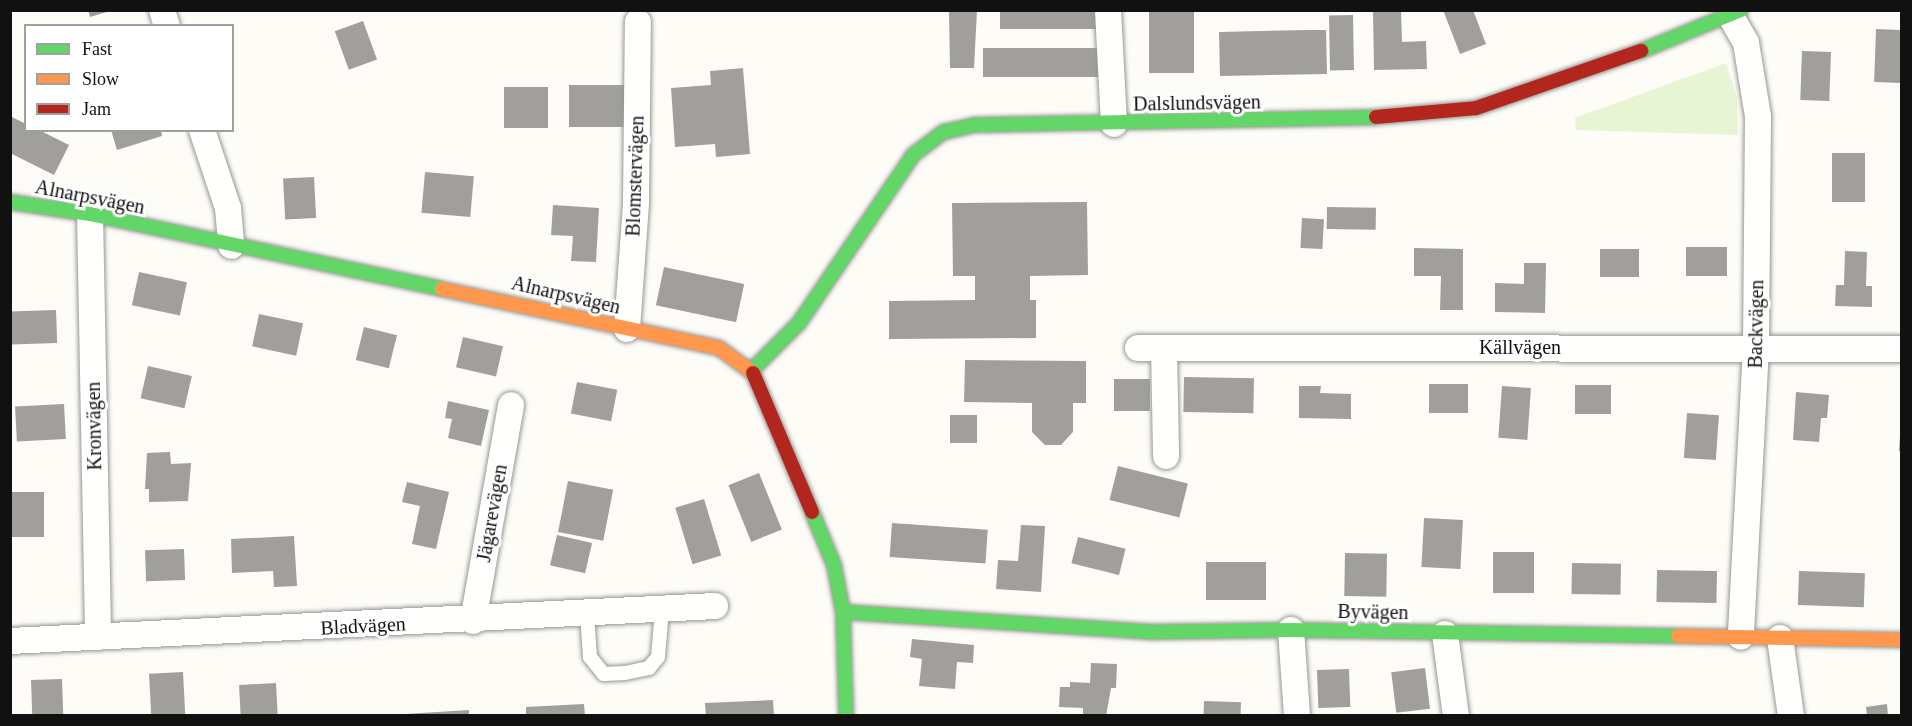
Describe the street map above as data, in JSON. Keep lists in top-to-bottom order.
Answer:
{
  "streets": {
    "street": [
      "Dalslundsvägen",
      "Blomstervägen",
      "Alnarpsvägen",
      "Backvägen",
      "Källvägen",
      "Kronvägen",
      "Jägarevägen",
      "Byvägen",
      "Bladvägen"
    ]
  },
  "crossings": [
    ["Dalslundsvägen", "Alnarpsvägen"],
    ["Dalslundsvägen", "Backvägen"],
    ["Blomstervägen", "Alnarpsvägen"],
    ["Alnarpsvägen", "Kronvägen"],
    ["Backvägen", "Källvägen"],
    ["Backvägen", "Byvägen"],
    ["Kronvägen", "Bladvägen"],
    ["Jägarevägen", "Bladvägen"]
  ],
  "legend": ["Fast", "Slow", "Jam"]
}
